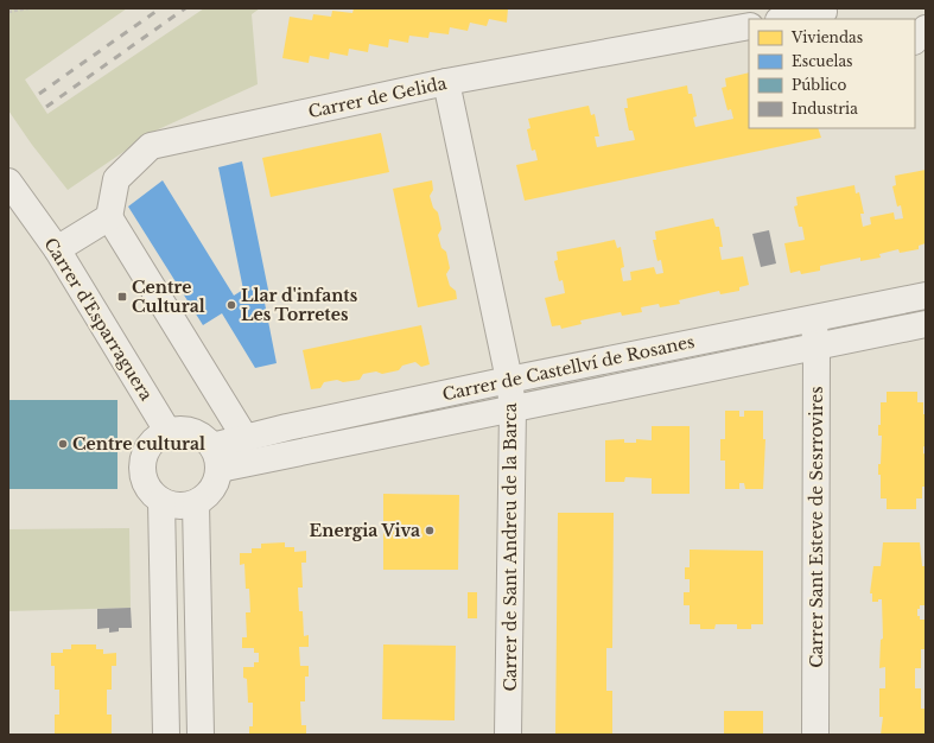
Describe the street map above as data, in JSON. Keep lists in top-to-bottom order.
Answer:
{
  "streets": {
    "street": [
      "Carrer de Gelida",
      "Carrer d'Esparraguera",
      "Carrer de Castellví de Rosanes",
      "Carrer Sant Esteve de Sesrrovires",
      "Carrer de Sant Andreu de la Barca"
    ]
  },
  "crossings": [
    ["Carrer de Gelida", "Carrer de Sant Andreu de la Barca"],
    ["Carrer d'Esparraguera", "Carrer de Castellví de Rosanes"],
    ["Carrer de Castellví de Rosanes", "Carrer Sant Esteve de Sesrrovires"],
    ["Carrer de Castellví de Rosanes", "Carrer de Sant Andreu de la Barca"]
  ],
  "places": {
    "transit": ["Centre Cultural"],
    "other": ["Llar d'infants Les Torretes", "Centre cultural", "Energia Viva"]
  },
  "legend": [
    "Viviendas",
    "Escuelas",
    "Público",
    "Industria"
  ]
}
